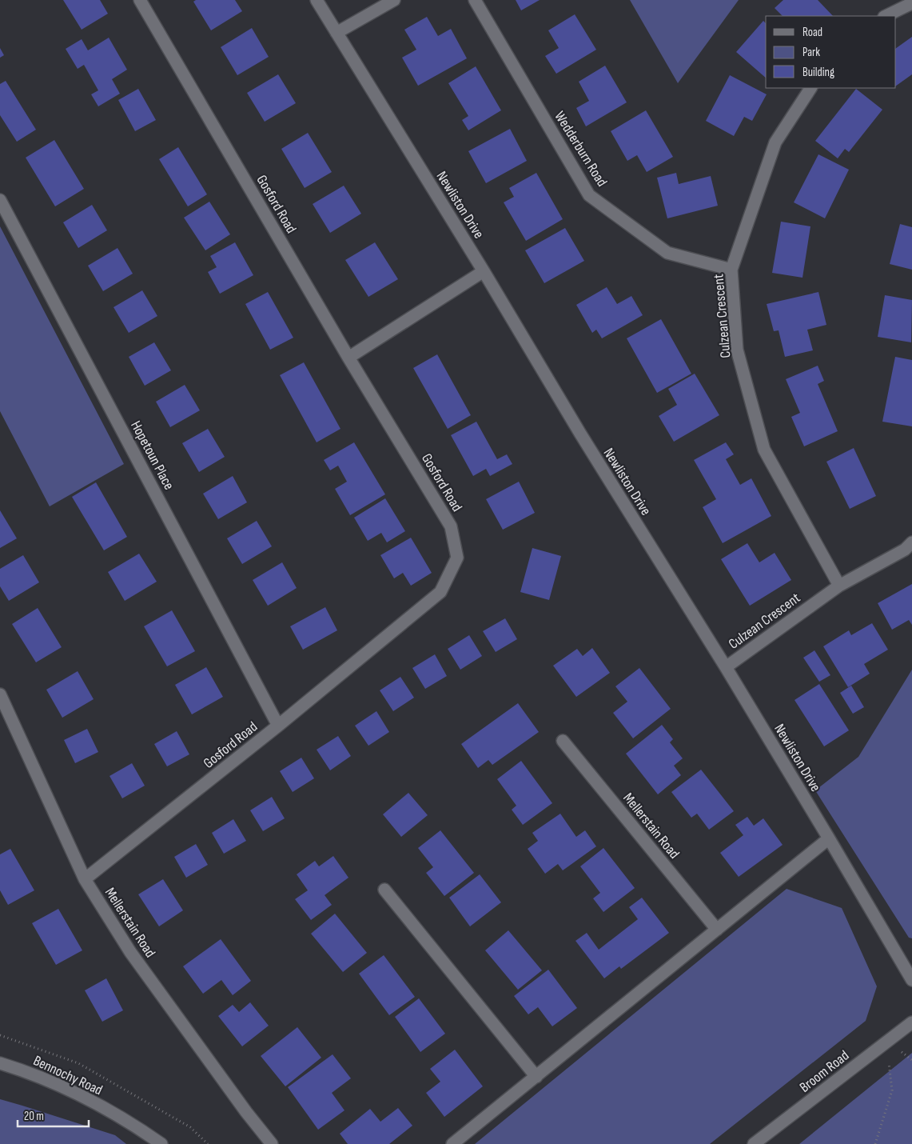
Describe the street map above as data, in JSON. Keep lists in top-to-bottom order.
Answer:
{
  "streets": {
    "street": [
      "Wedderburn Road",
      "Gosford Road",
      "Newliston Drive",
      "Culzean Crescent",
      "Hopetoun Place",
      "Mellerstain Road",
      "Broom Road",
      "Bennochy Road"
    ]
  },
  "crossings": [
    ["Wedderburn Road", "Culzean Crescent"],
    ["Gosford Road", "Hopetoun Place"],
    ["Gosford Road", "Mellerstain Road"],
    ["Newliston Drive", "Culzean Crescent"]
  ],
  "legend": ["Road", "Park", "Building"],
  "scale_bar": "20 m"
}
